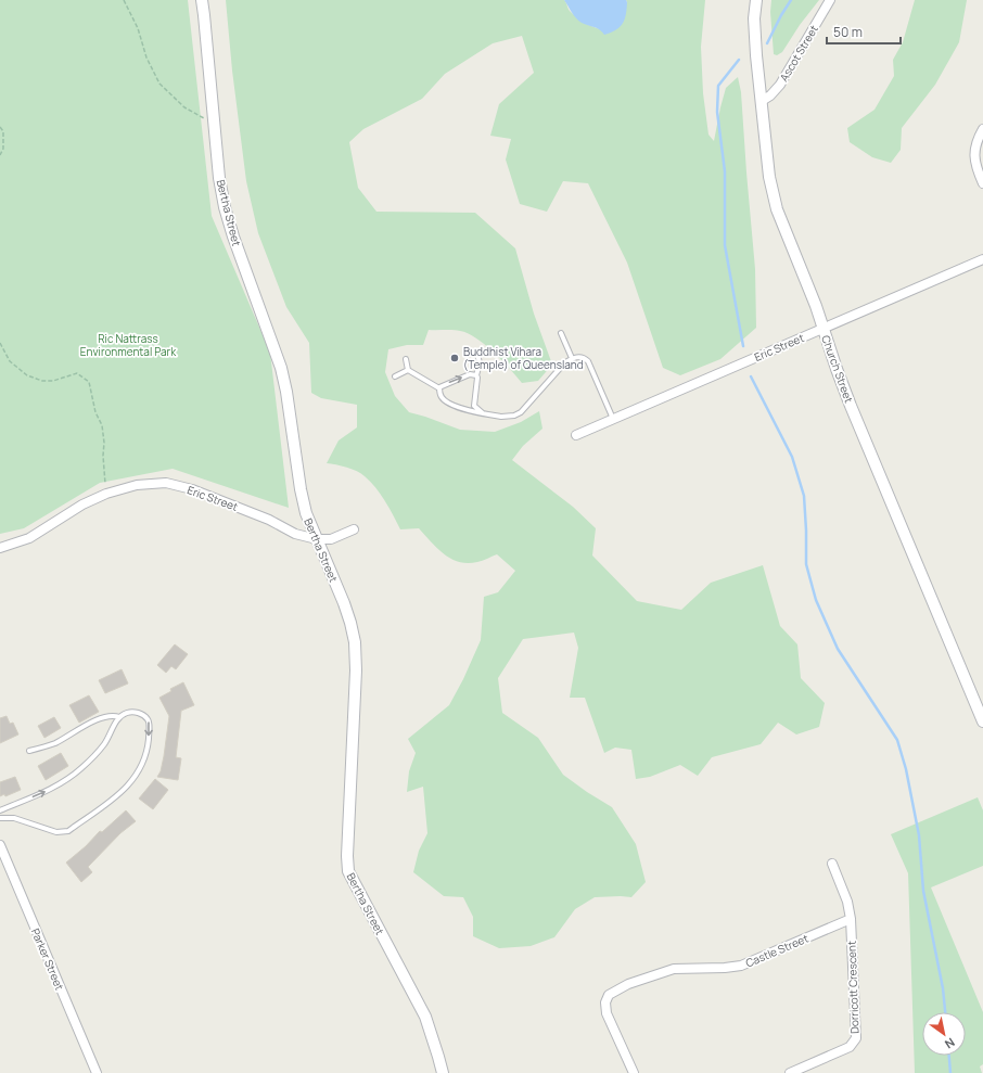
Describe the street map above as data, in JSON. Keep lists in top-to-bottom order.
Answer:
{
  "streets": {
    "street": [
      "Ascot Street",
      "Bertha Street",
      "Eric Street",
      "Church Street",
      "Castle Street",
      "Parker Street",
      "Dorricott Crescent"
    ]
  },
  "crossings": [
    ["Ascot Street", "Church Street"],
    ["Bertha Street", "Eric Street"],
    ["Eric Street", "Church Street"],
    ["Castle Street", "Dorricott Crescent"]
  ],
  "parks": ["Ric Nattrass Environmental Park"],
  "places": ["Buddhist Vihara (Temple) of Queensland"],
  "scale_bar": "50 m",
  "north": "bottom right"
}
